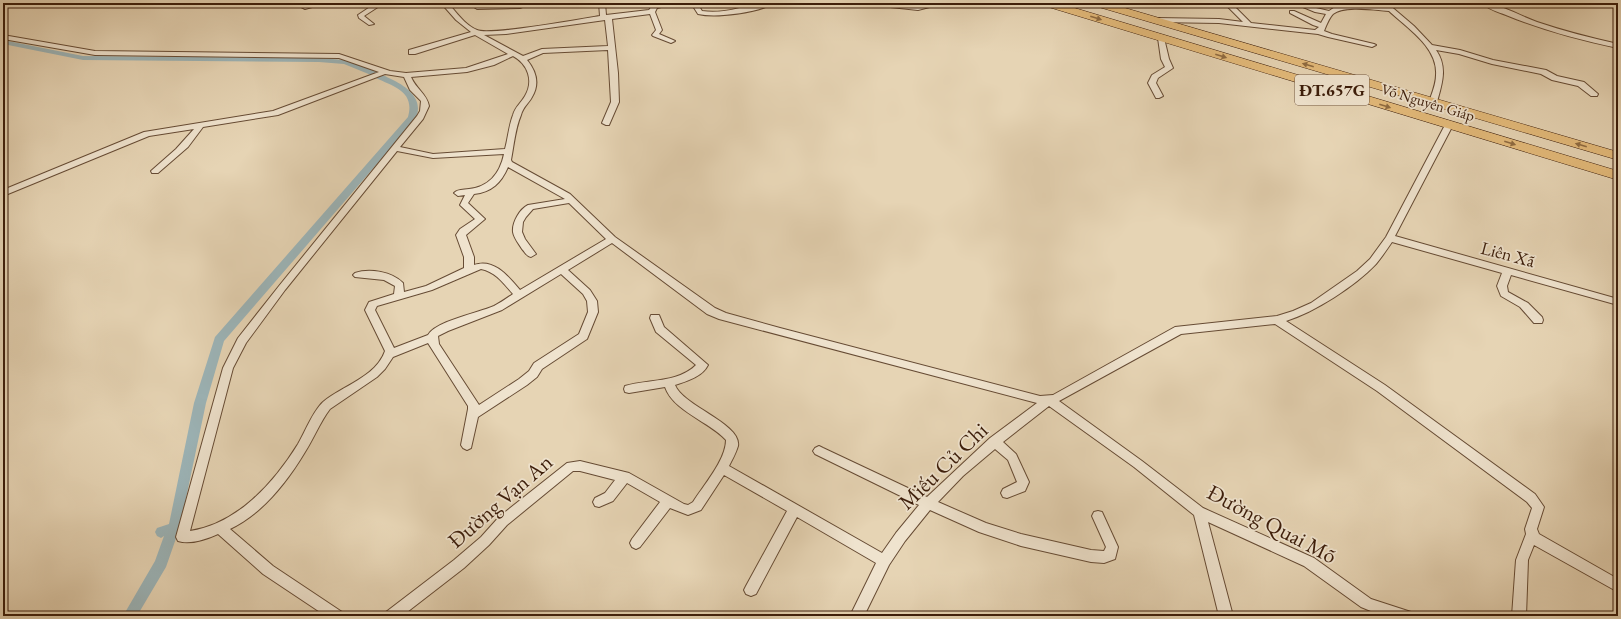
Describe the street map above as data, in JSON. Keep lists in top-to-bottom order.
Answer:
{
  "streets": {
    "main road": ["ĐT.657G", "Võ Nguyên Giáp"],
    "street": [
      "Liên Xã",
      "Miếu Củ Chi",
      "Đường Vạn An",
      "Đường Quai Mõ"
    ]
  },
  "crossings": [
    ["Võ Nguyên Giáp", "Miếu Củ Chi"],
    ["Liên Xã", "Miếu Củ Chi"],
    ["Miếu Củ Chi", "Đường Quai Mõ"]
  ]
}
